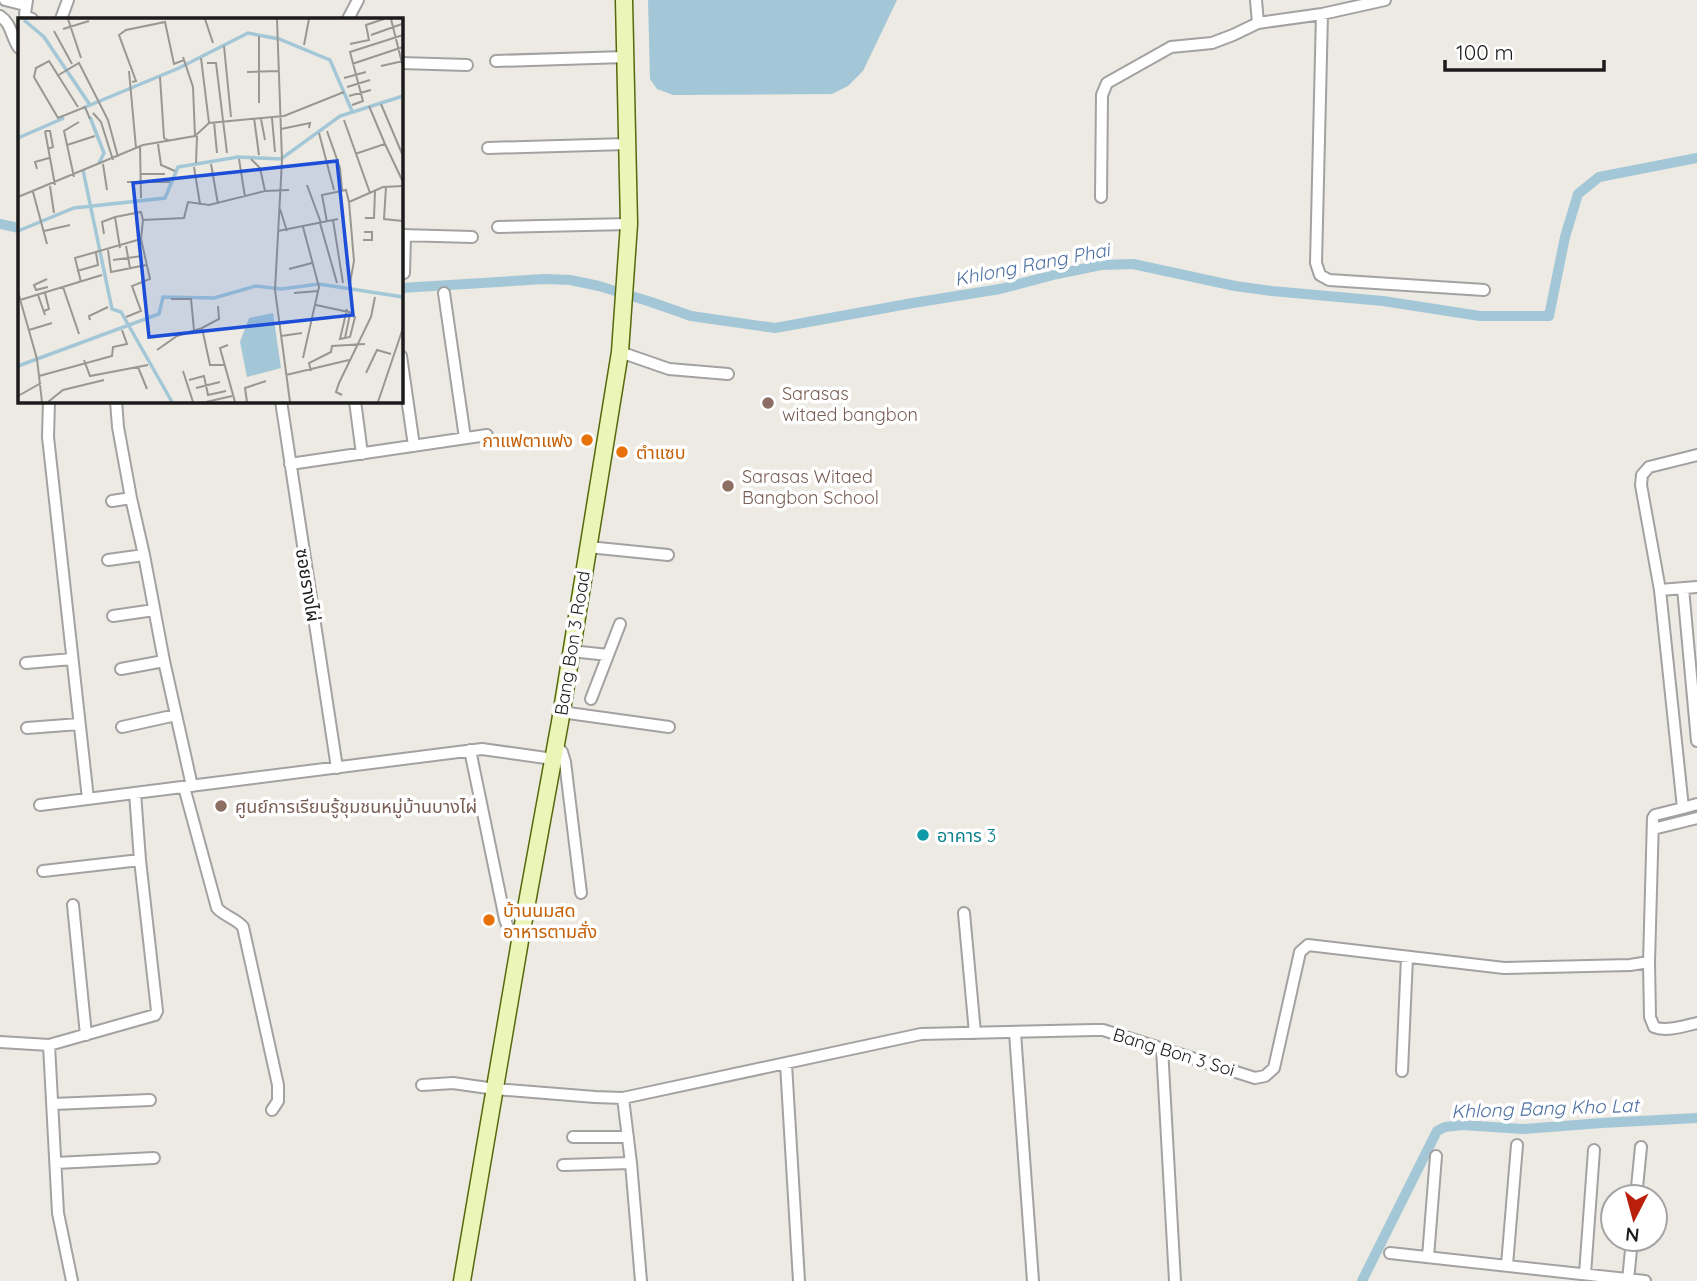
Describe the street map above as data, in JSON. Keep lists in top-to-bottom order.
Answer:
{
  "streets": {
    "main road": ["Bang Bon 3 Road"],
    "street": ["ซอยรางไผ่", "Bang Bon 3 Soi"]
  },
  "crossings": [
    ["Bang Bon 3 Road", "Bang Bon 3 Soi"]
  ],
  "water": ["Khlong Rang Phai", "Khlong Bang Kho Lat"],
  "places": [
    "Sarasas witaed bangbon",
    "กาแฟตาแฟง",
    "ตำแซบ",
    "Sarasas Witaed Bangbon School",
    "ศูนย์การเรียนรู้ชุมชนหมู่บ้านบางไผ่",
    "อาคาร 3",
    "บ้านนมสด อาหารตามสั่ง"
  ],
  "scale_bar": "100 m",
  "north": "bottom"
}
